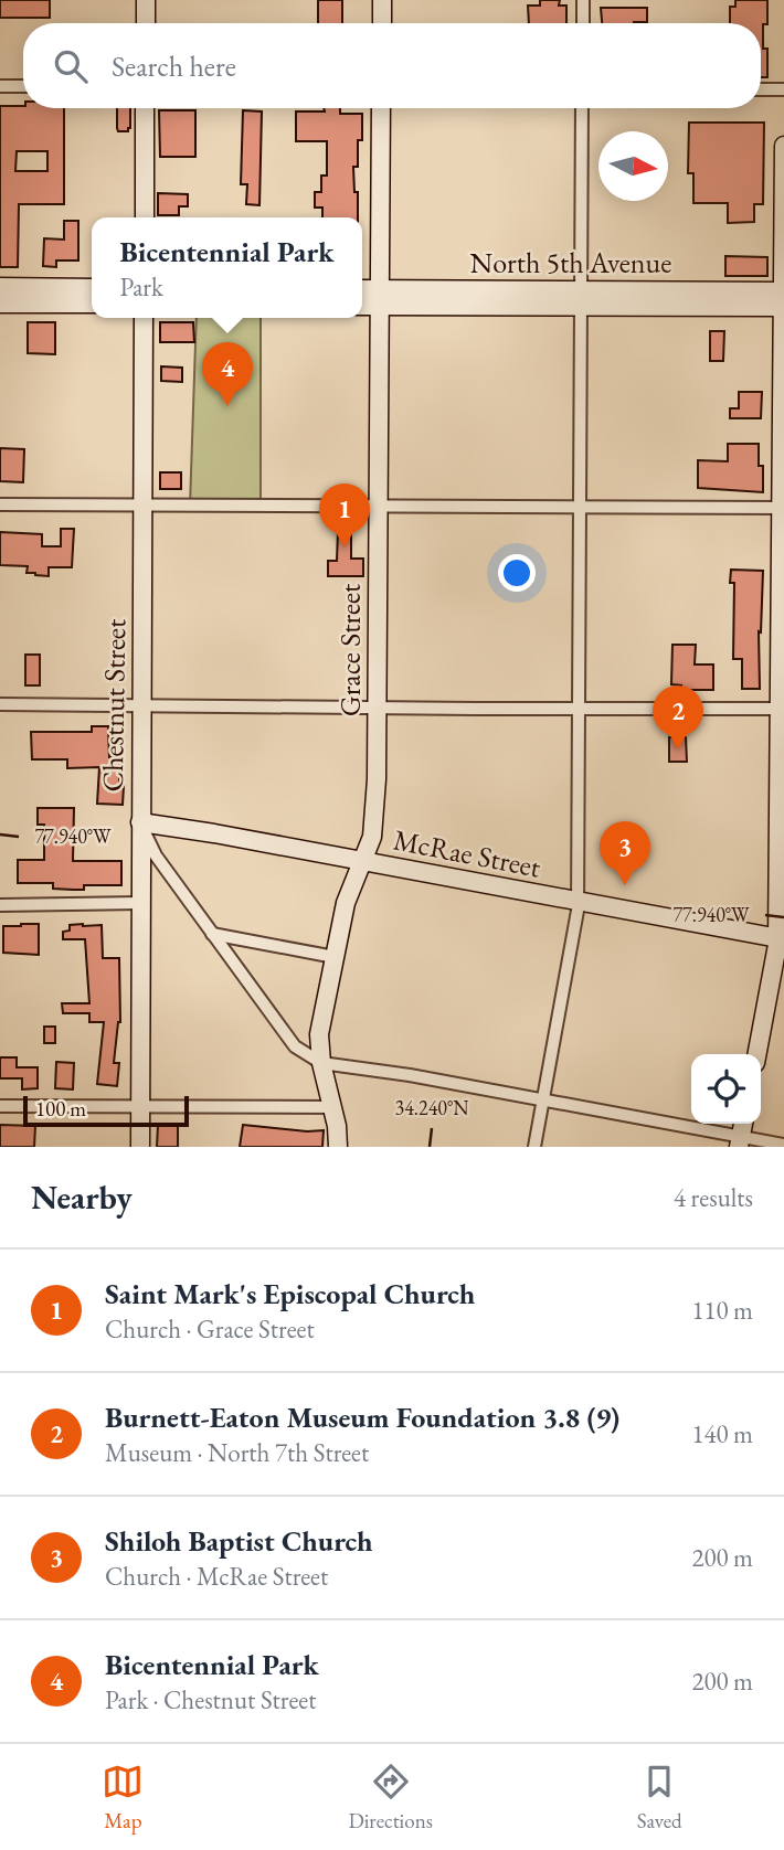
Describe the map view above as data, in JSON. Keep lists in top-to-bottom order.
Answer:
{
  "streets": {
    "street": [
      "North 5th Avenue",
      "Grace Street",
      "Chestnut Street",
      "McRae Street"
    ]
  },
  "crossings": [
    ["North 5th Avenue", "Grace Street"],
    ["Grace Street", "McRae Street"],
    ["Chestnut Street", "McRae Street"]
  ],
  "scale_bar": "100 m",
  "north": "right",
  "page": {
    "search": "Search here",
    "popup": ["Bicentennial Park", "Park"],
    "pins": [
      "4",
      "1",
      "2",
      "3"
    ],
    "scale": "100 m",
    "heading": ["Nearby", "4 results"],
    "list": [
      {
        "mark": "1",
        "name": "Saint Mark's Episcopal Church",
        "note": "Church · Grace Street",
        "value": "110 m"
      },
      {
        "mark": "2",
        "name": "Burnett-Eaton Museum Foundation 3.8 (9)",
        "note": "Museum · North 7th Street",
        "value": "140 m"
      },
      {
        "mark": "3",
        "name": "Shiloh Baptist Church",
        "note": "Church · McRae Street",
        "value": "200 m"
      },
      {
        "mark": "4",
        "name": "Bicentennial Park",
        "note": "Park · Chestnut Street",
        "value": "200 m"
      }
    ],
    "nav": ["Map", "Directions", "Saved"]
  },
  "coordinates": ["77.940°W", "34.240°N"]
}
